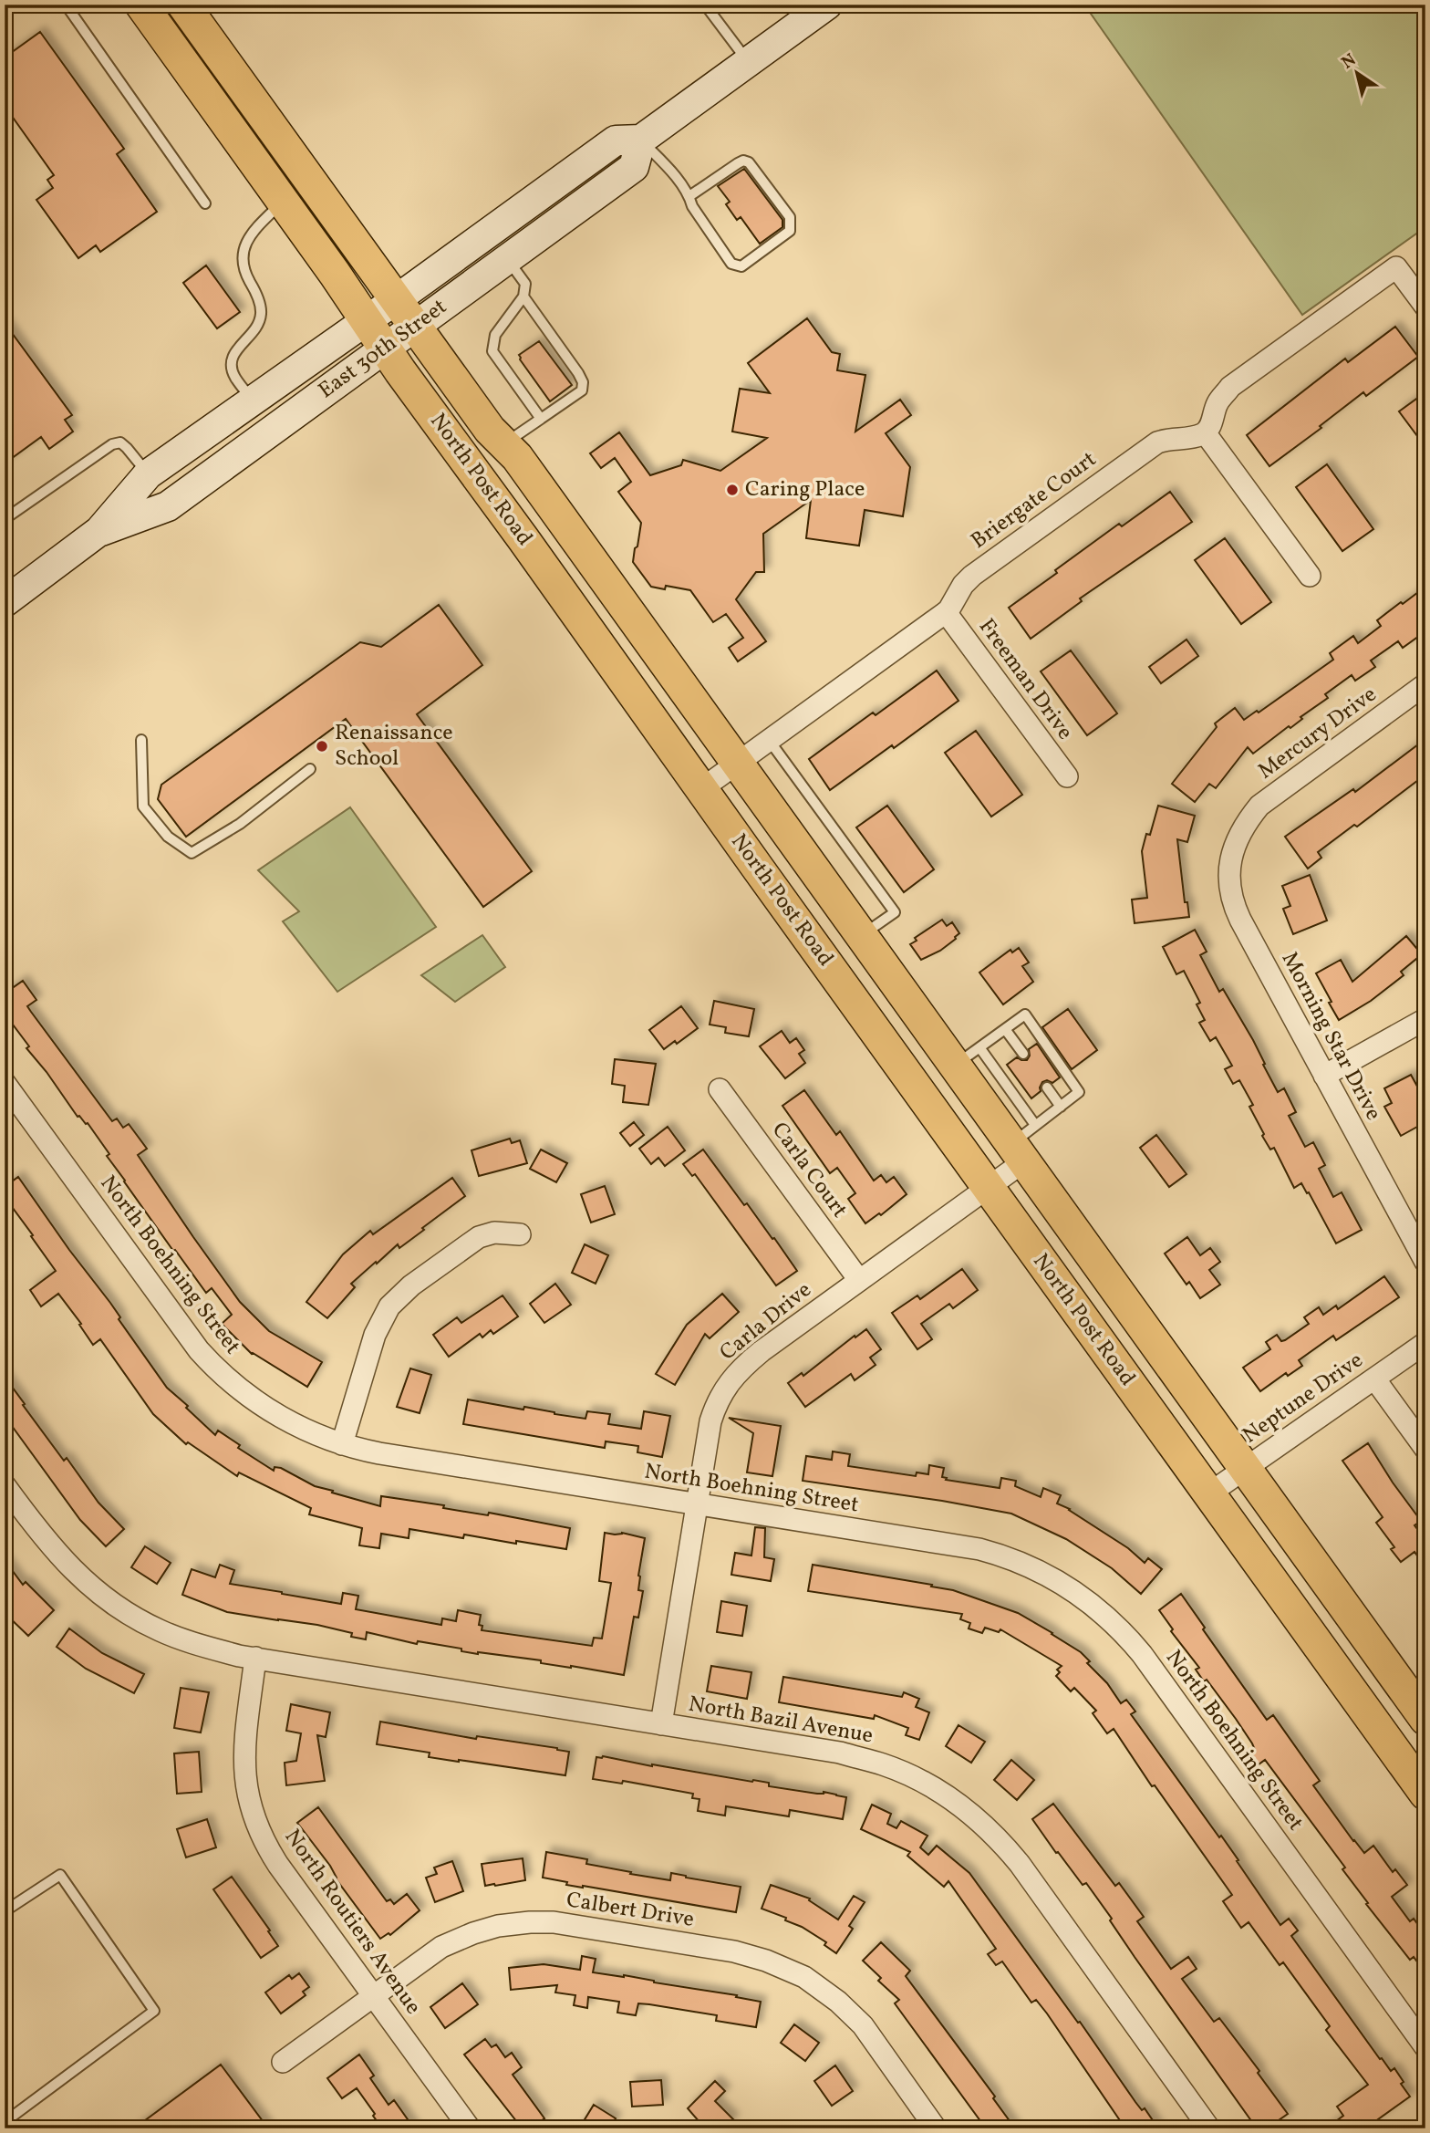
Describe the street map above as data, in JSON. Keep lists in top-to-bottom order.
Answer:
{
  "streets": {
    "main road": ["East 30th Street", "North Post Road"],
    "street": [
      "Briergate Court",
      "Freeman Drive",
      "Mercury Drive",
      "Morning Star Drive",
      "Carla Court",
      "North Boehning Street",
      "Carla Drive",
      "Neptune Drive",
      "North Bazil Avenue",
      "Calbert Drive",
      "North Routiers Avenue"
    ]
  },
  "crossings": [
    ["East 30th Street", "North Post Road"],
    ["North Post Road", "Briergate Court"],
    ["North Post Road", "Carla Drive"],
    ["North Post Road", "Neptune Drive"],
    ["Briergate Court", "Freeman Drive"],
    ["Mercury Drive", "Morning Star Drive"],
    ["Carla Court", "Carla Drive"],
    ["North Boehning Street", "Carla Drive"],
    ["Carla Drive", "North Bazil Avenue"],
    ["North Bazil Avenue", "North Routiers Avenue"],
    ["Calbert Drive", "North Routiers Avenue"]
  ],
  "places": ["Caring Place", "Renaissance School"],
  "north": "top left"
}
